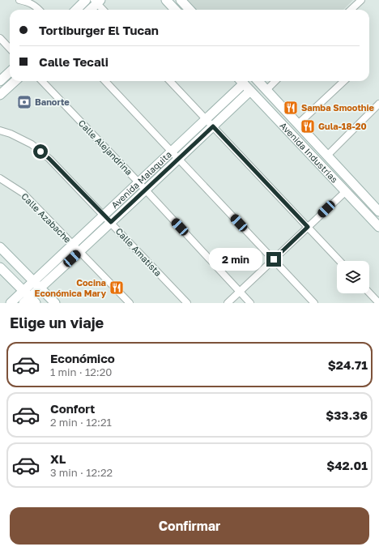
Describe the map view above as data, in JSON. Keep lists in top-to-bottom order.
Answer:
{
  "streets": {
    "street": [
      "Calle Alejandrina",
      "Avenida Industrias",
      "Avenida Malaquita",
      "Calle Azabache",
      "Calle Amatista"
    ]
  },
  "crossings": [
    ["Calle Alejandrina", "Avenida Malaquita"],
    ["Avenida Industrias", "Avenida Malaquita"],
    ["Avenida Malaquita", "Calle Azabache"],
    ["Avenida Malaquita", "Calle Amatista"]
  ],
  "places": {
    "bank": ["Banorte"],
    "restaurant": ["Samba Smoothie", "Gula-18-20", "Cocina Económica Mary"]
  },
  "page": {
    "banner": ["Tortiburger El Tucan", "Calle Tecali"],
    "bubble": "2 min",
    "heading": "Elige un viaje",
    "list": [
      {
        "name": "Económico",
        "note": "1 min · 12:20",
        "value": "$24.71"
      },
      {
        "name": "Confort",
        "note": "2 min · 12:21",
        "value": "$33.36"
      },
      {
        "name": "XL",
        "note": "3 min · 12:22",
        "value": "$42.01"
      }
    ],
    "buttons": "Confirmar"
  }
}
